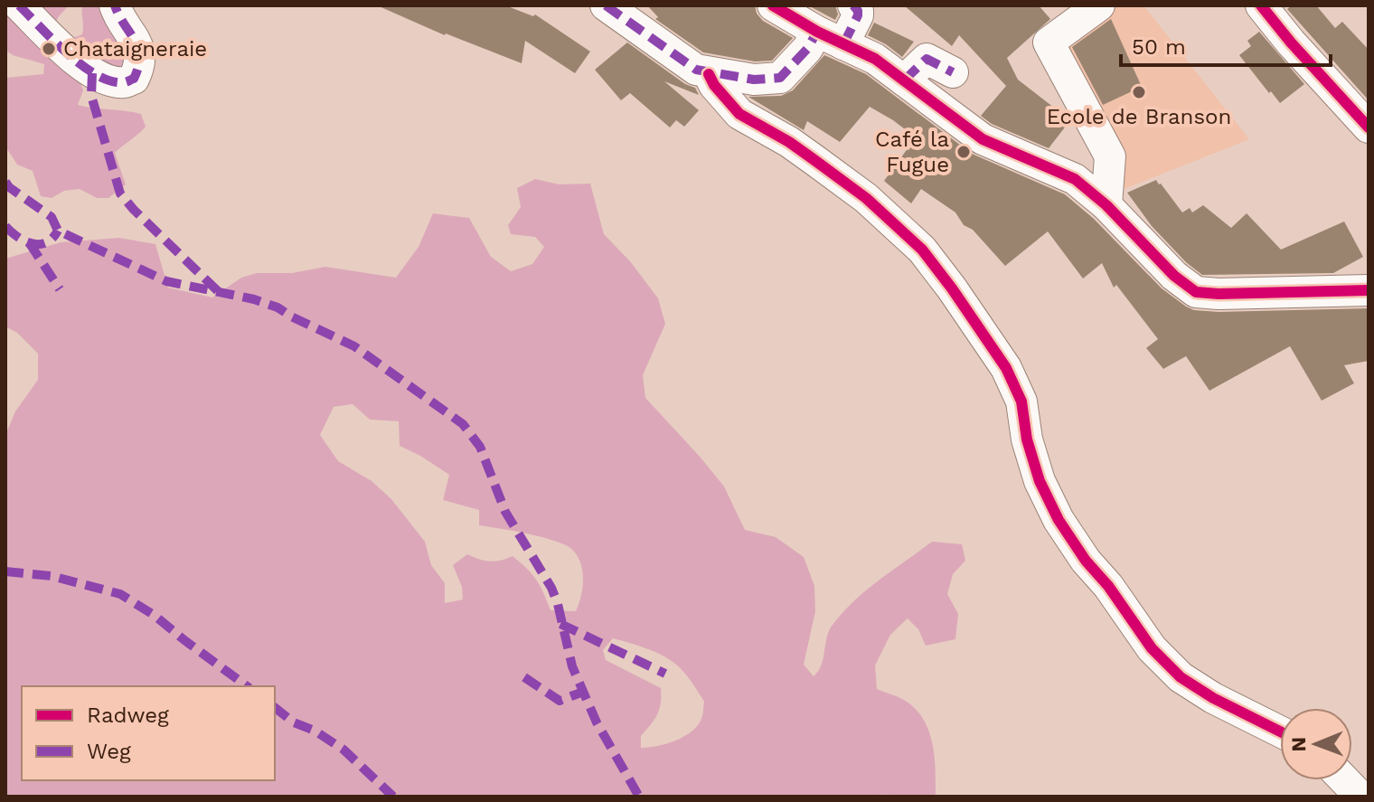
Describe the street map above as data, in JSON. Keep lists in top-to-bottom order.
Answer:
{
  "places": ["Chataigneraie", "Ecole de Branson", "Café la Fugue"],
  "legend": ["Radweg", "Weg"],
  "scale_bar": "50 m",
  "north": "left"
}
